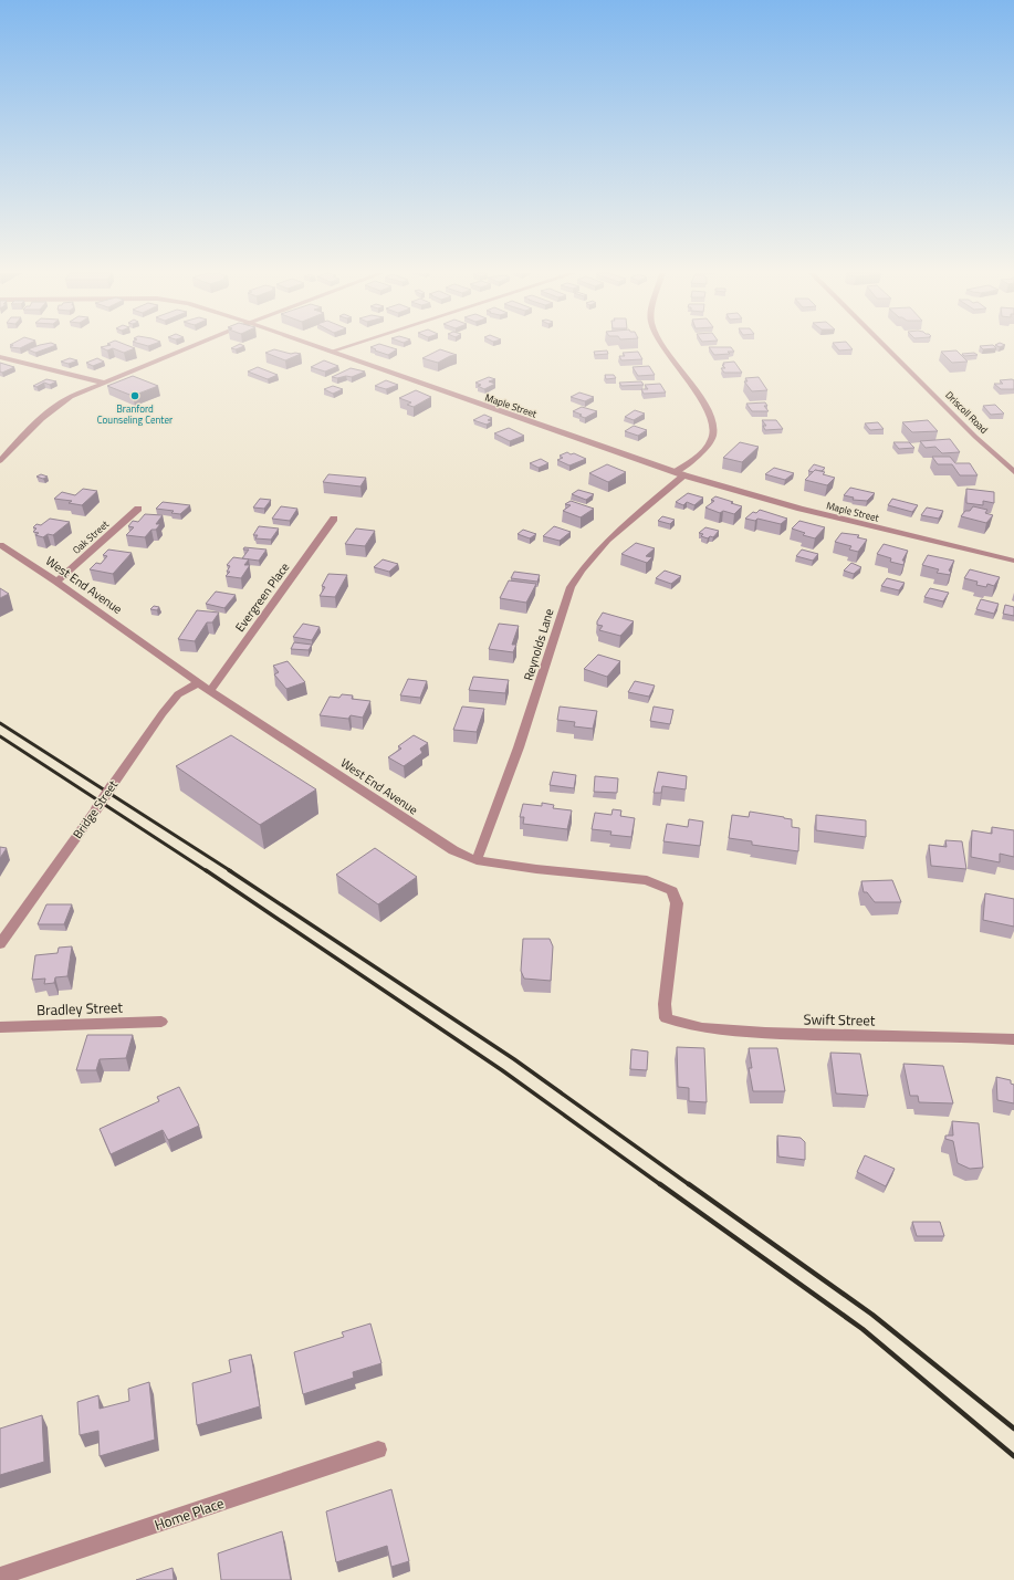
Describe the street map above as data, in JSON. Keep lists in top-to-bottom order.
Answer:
{
  "streets": {
    "street": [
      "Maple Street",
      "Driscoll Road",
      "Oak Street",
      "West End Avenue",
      "Evergreen Place",
      "Reynolds Lane",
      "Bridge Street",
      "Bradley Street",
      "Swift Street",
      "Home Place"
    ]
  },
  "crossings": [
    ["Maple Street", "Reynolds Lane"],
    ["Oak Street", "West End Avenue"],
    ["West End Avenue", "Evergreen Place"],
    ["West End Avenue", "Reynolds Lane"],
    ["West End Avenue", "Bridge Street"],
    ["West End Avenue", "Swift Street"]
  ],
  "places": ["Branford Counseling Center"]
}
